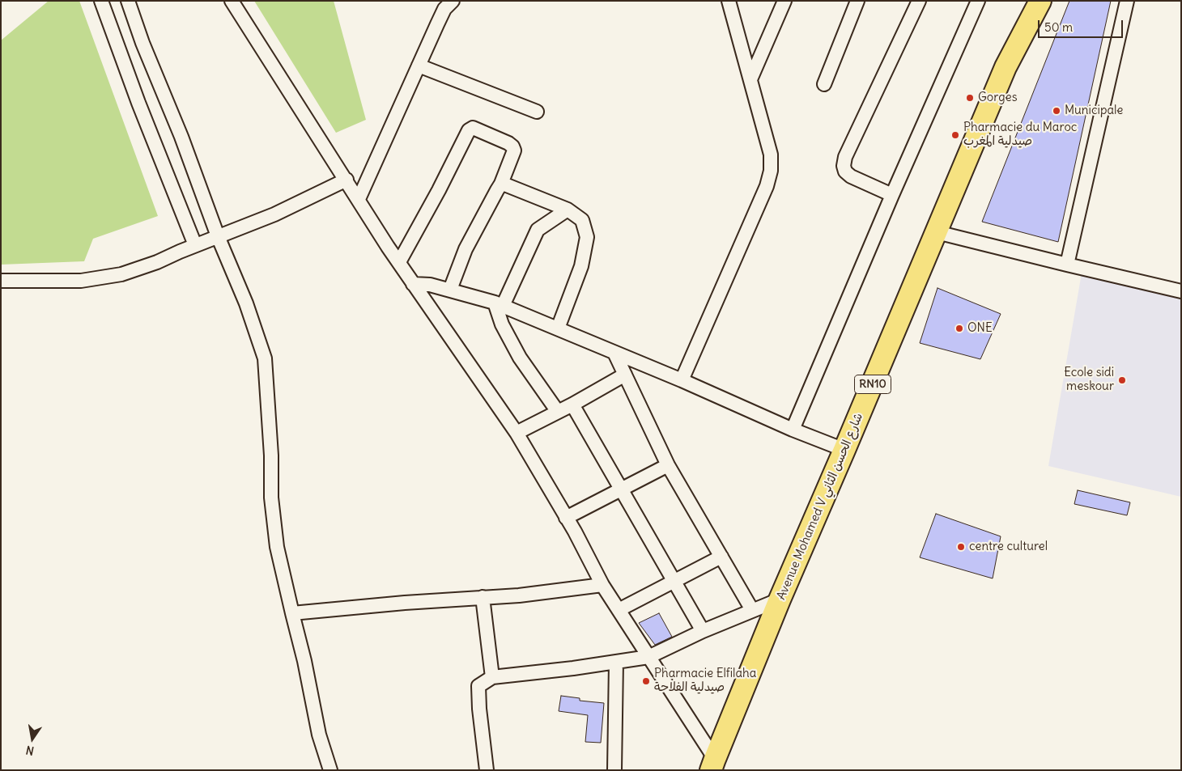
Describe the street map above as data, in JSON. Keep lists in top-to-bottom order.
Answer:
{
  "streets": {
    "main road": ["RN10", "Avenue Mohamed V شارع الحسن الثاني"]
  },
  "places": [
    "Gorges",
    "Municipale",
    "Pharmacie du Maroc صيدلية المغرب",
    "ONE",
    "Ecole sidi meskour",
    "centre culturel",
    "Pharmacie Elfilaha صيدلية الفلاحة"
  ],
  "scale_bar": "50 m",
  "north": "bottom"
}
